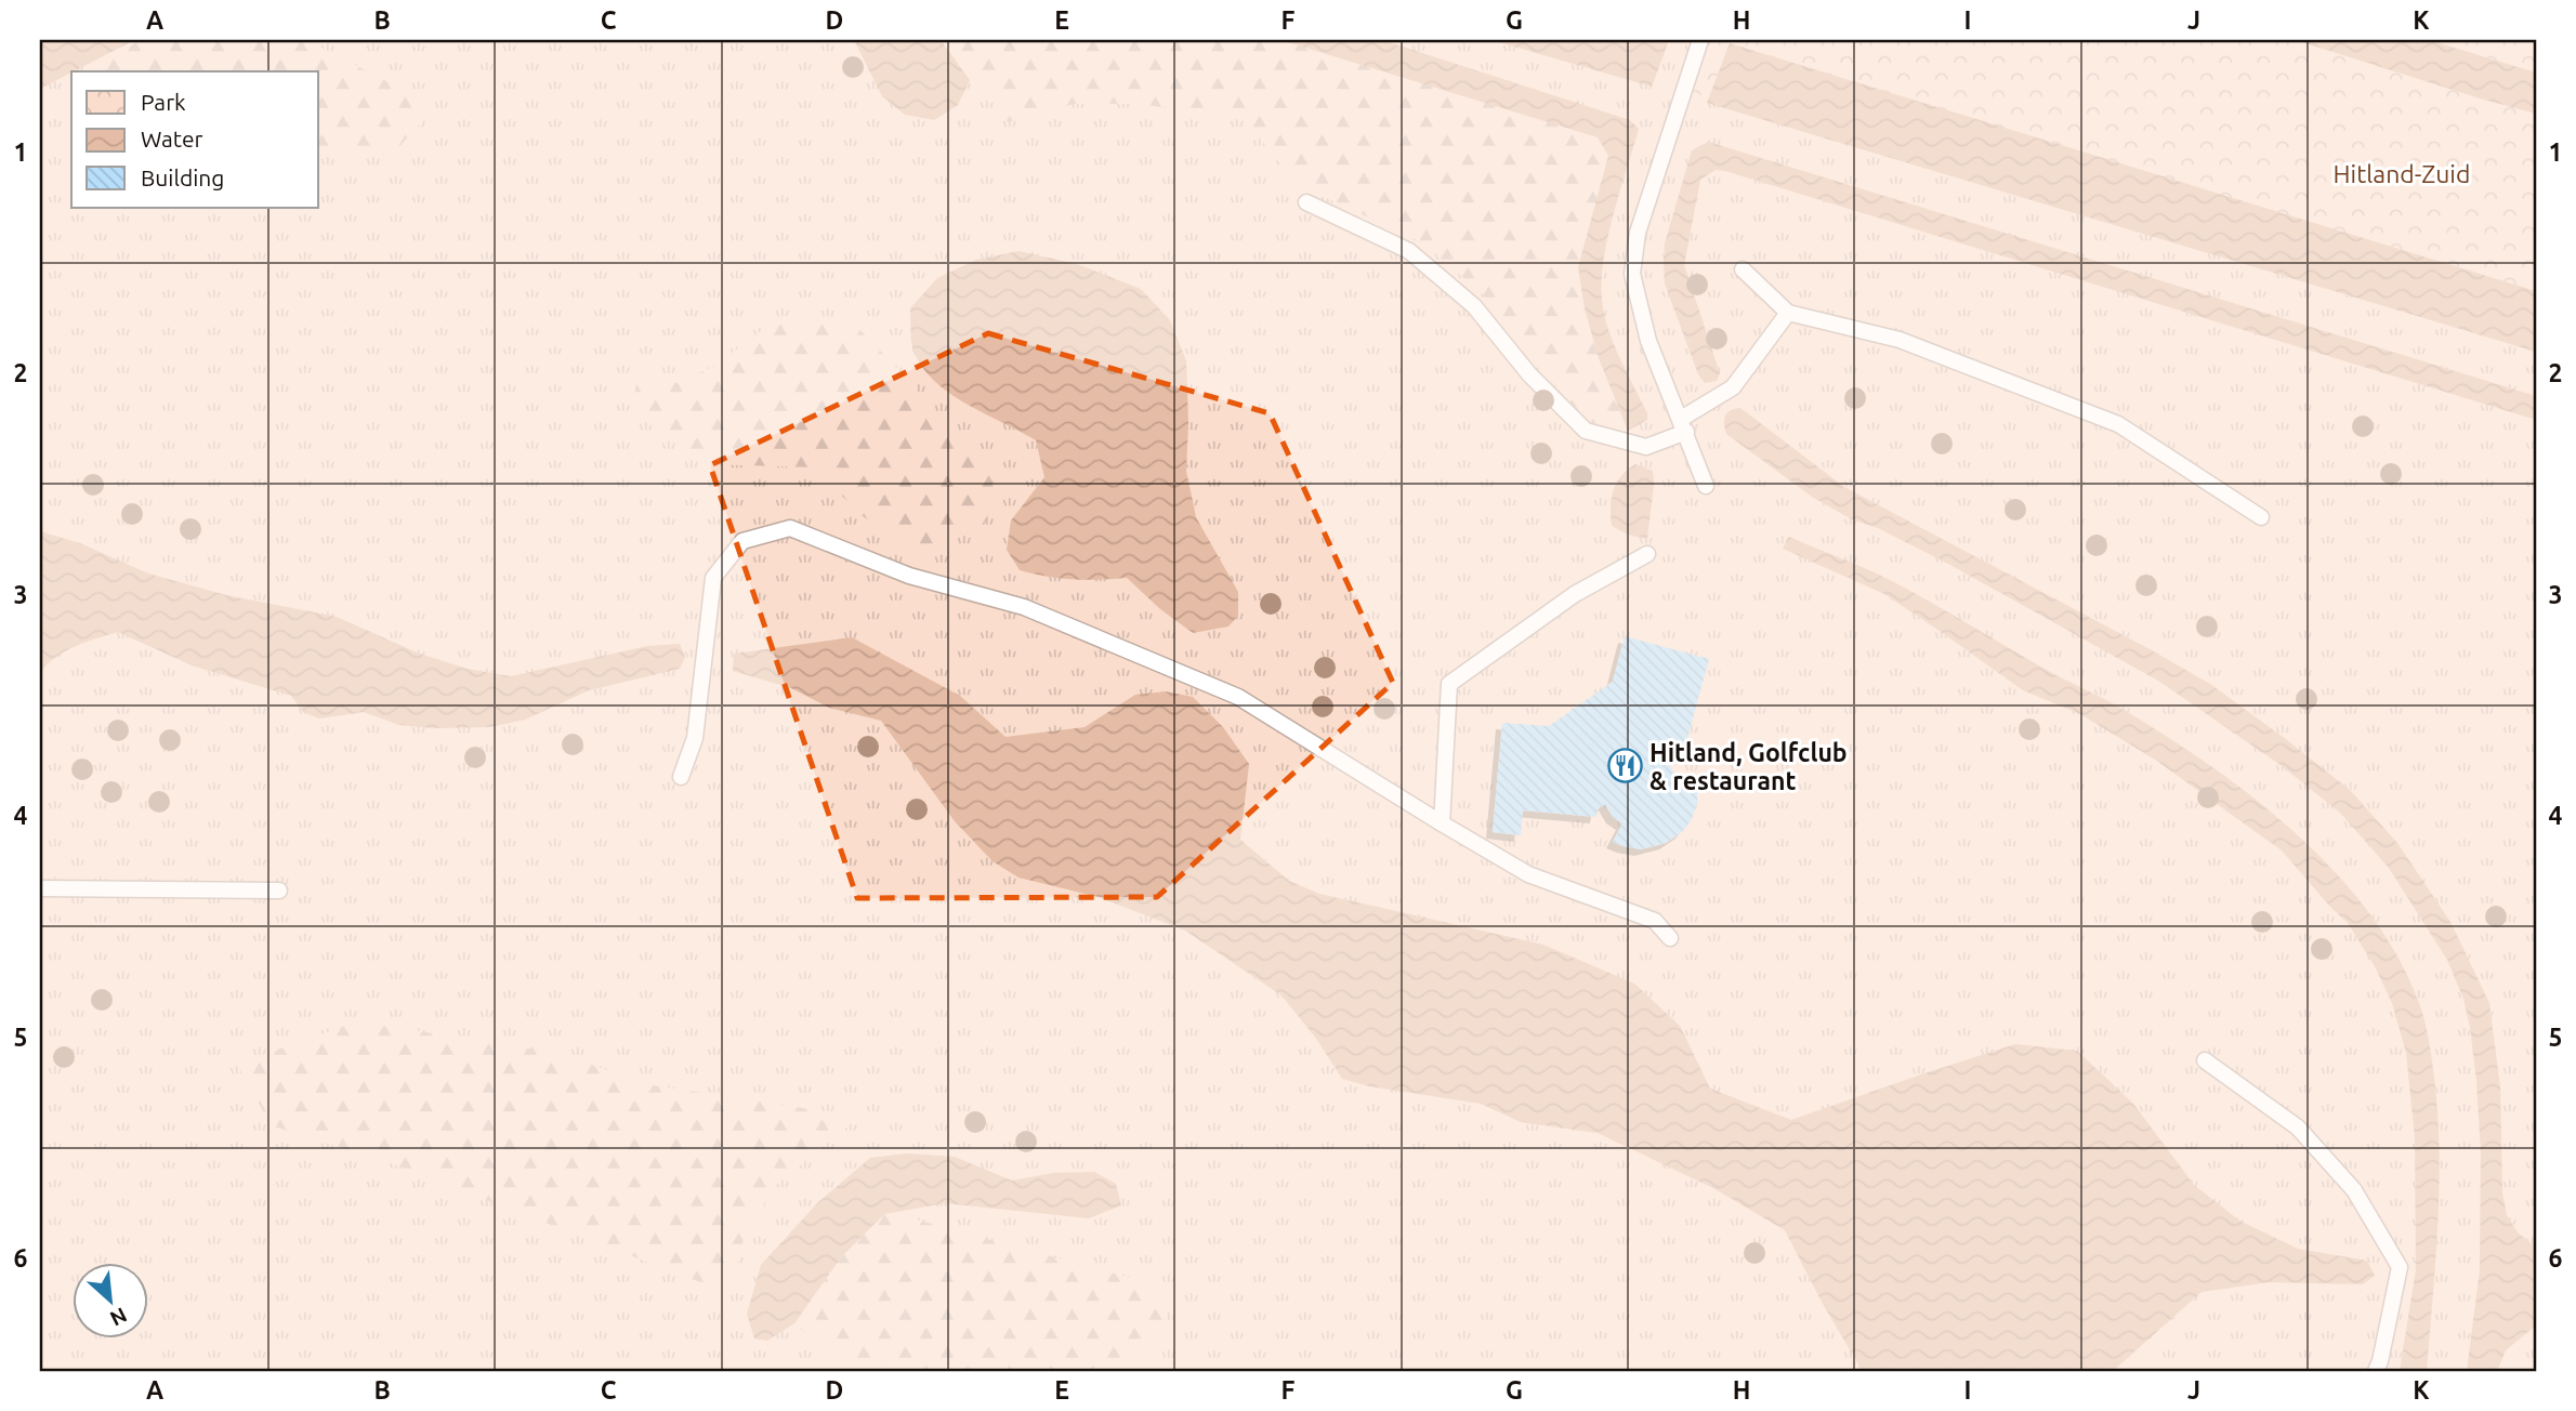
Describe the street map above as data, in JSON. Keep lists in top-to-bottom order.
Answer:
{
  "parks": ["Hitland-Zuid"],
  "places": {
    "restaurant": ["Hitland, Golfclub & restaurant"]
  },
  "legend": ["Park", "Water", "Building"],
  "north": "bottom right",
  "grid": {
    "columns": [
      "A",
      "B",
      "C",
      "D",
      "E",
      "F",
      "G",
      "H",
      "I",
      "J",
      "K"
    ],
    "rows": [
      "1",
      "2",
      "3",
      "4",
      "5",
      "6"
    ]
  }
}
